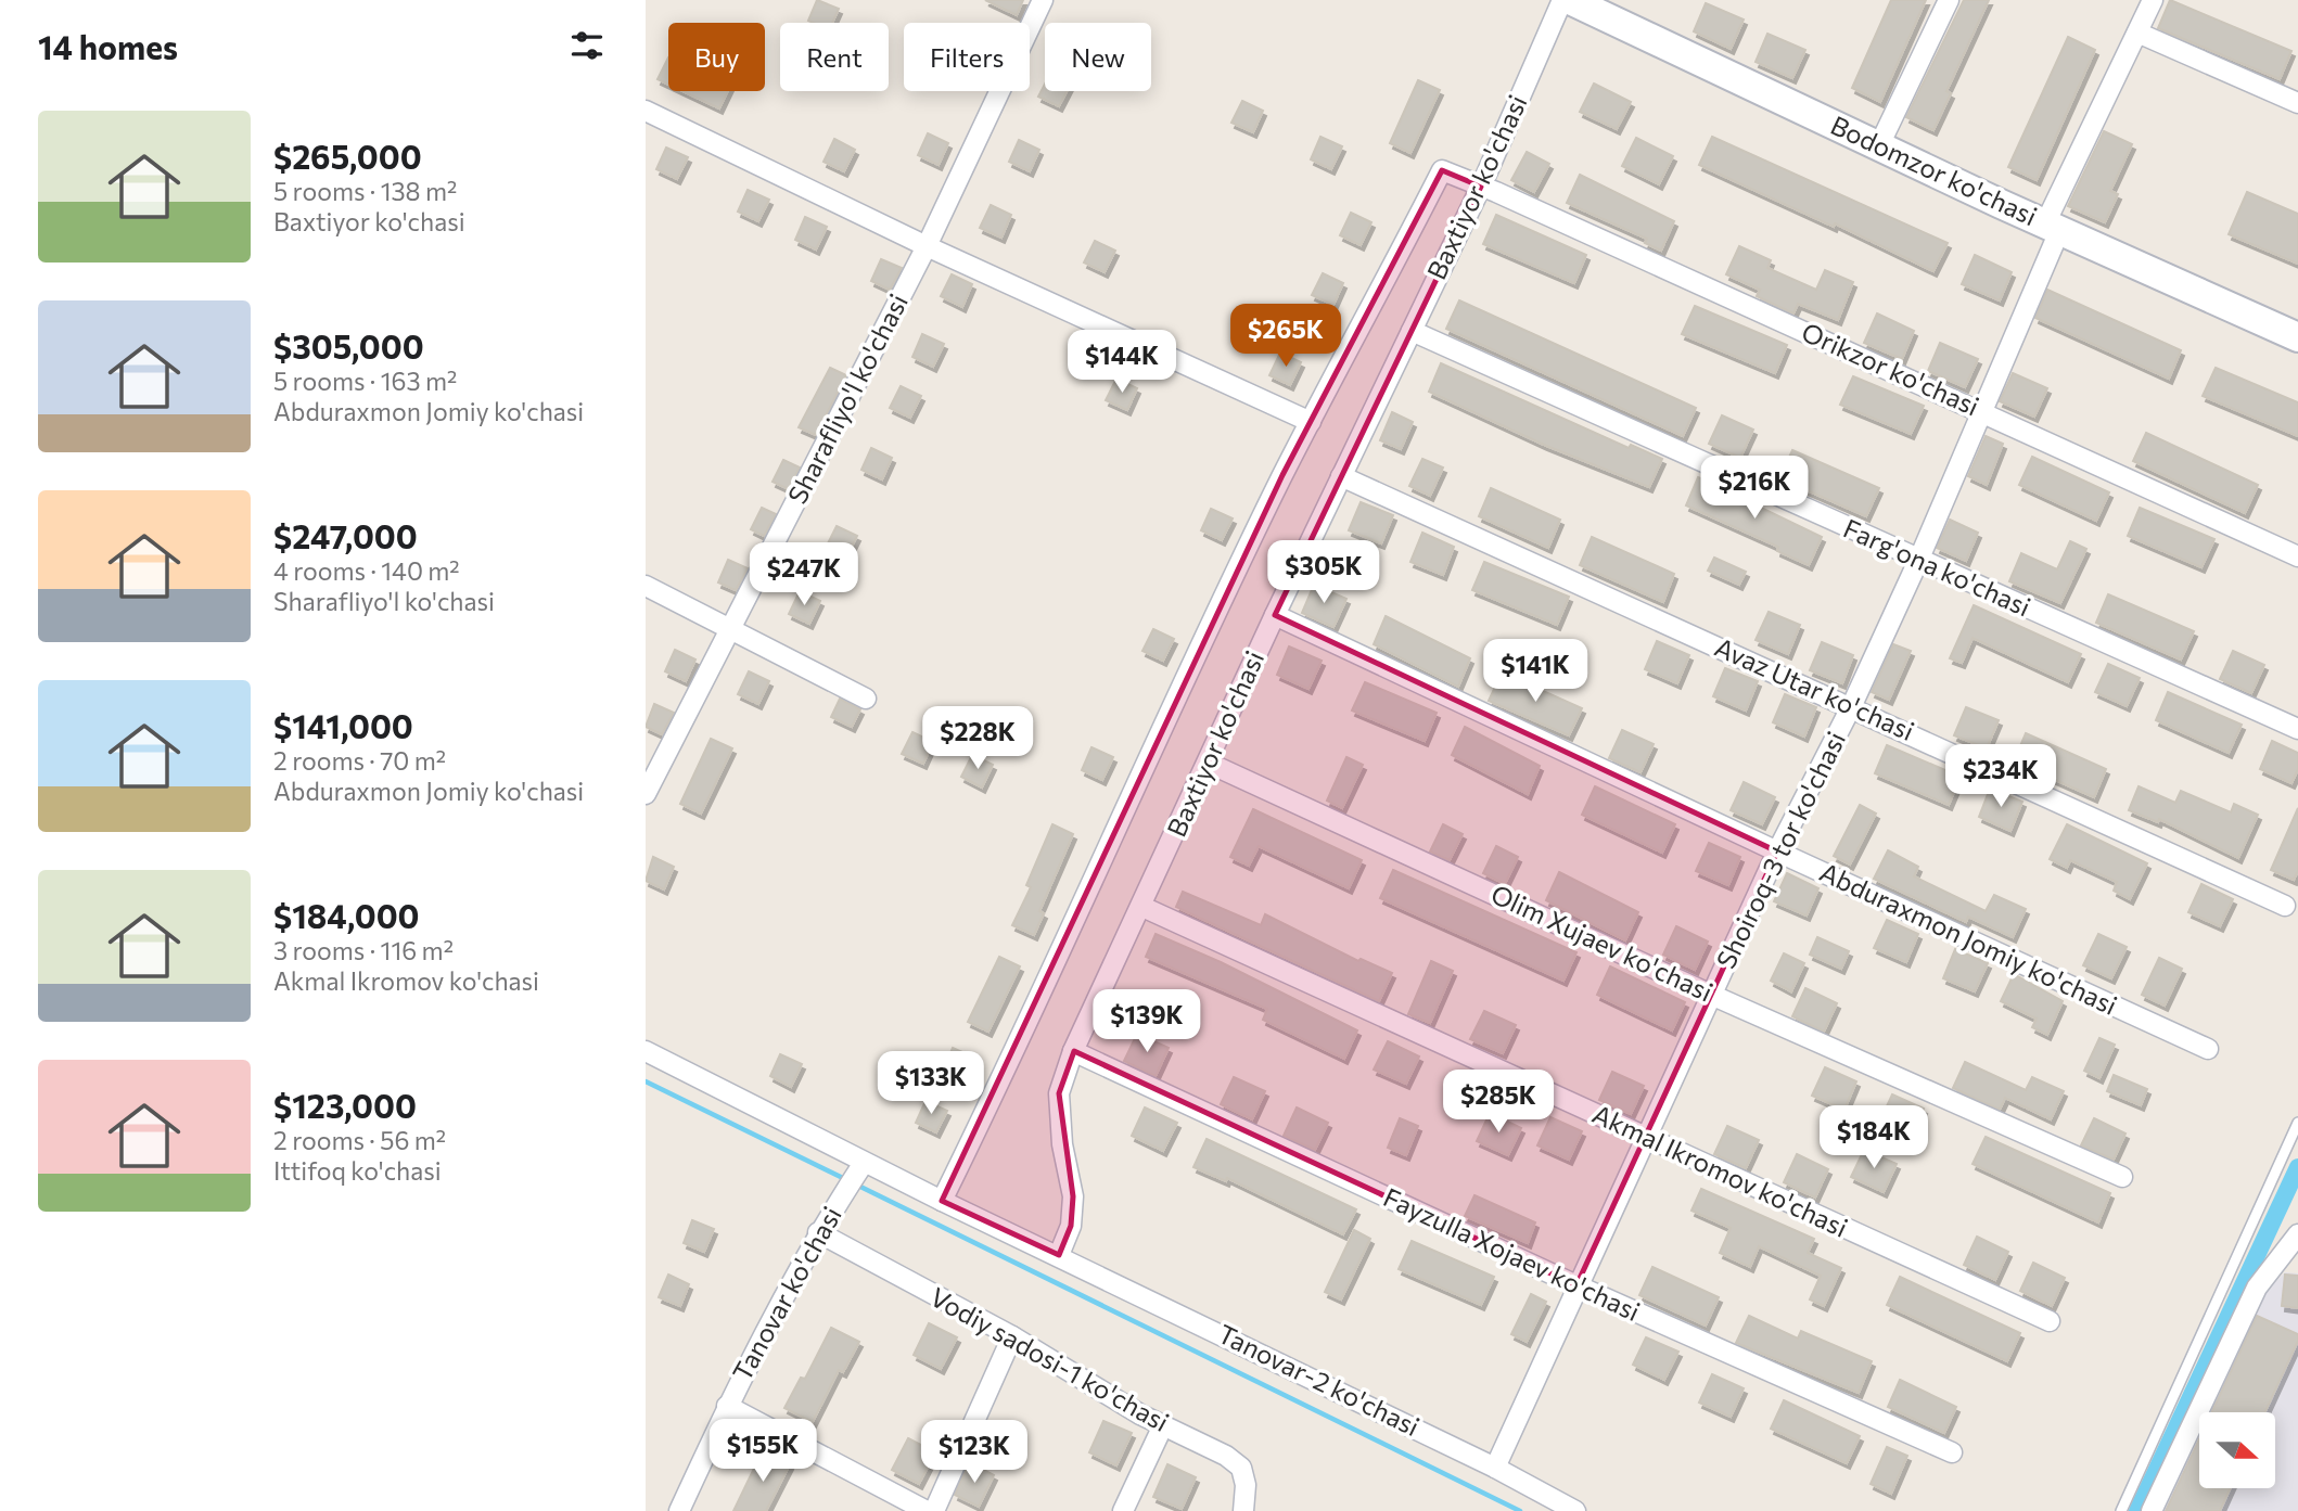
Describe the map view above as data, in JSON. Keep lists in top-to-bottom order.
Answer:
{
  "streets": {
    "street": [
      "Bodomzor ko'chasi",
      "Baxtiyor ko'chasi",
      "Orikzor ko'chasi",
      "Sharafliyo'l ko'chasi",
      "Farg'ona ko'chasi",
      "Avaz Utar ko'chasi",
      "Shoiroq-3 tor ko'chasi",
      "Abduraxmon Jomiy ko'chasi",
      "Olim Xujaev ko'chasi",
      "Akmal Ikromov ko'chasi",
      "Fayzulla Xojaev ko'chasi",
      "Tanovar ko'chasi",
      "Vodiy sadosi-1 ko'chasi",
      "Tanovar-2 ko'chasi"
    ]
  },
  "crossings": [
    ["Bodomzor ko'chasi", "Shoiroq-3 tor ko'chasi"],
    ["Baxtiyor ko'chasi", "Orikzor ko'chasi"],
    ["Baxtiyor ko'chasi", "Farg'ona ko'chasi"],
    ["Baxtiyor ko'chasi", "Avaz Utar ko'chasi"],
    ["Baxtiyor ko'chasi", "Abduraxmon Jomiy ko'chasi"],
    ["Baxtiyor ko'chasi", "Olim Xujaev ko'chasi"],
    ["Baxtiyor ko'chasi", "Akmal Ikromov ko'chasi"],
    ["Baxtiyor ko'chasi", "Fayzulla Xojaev ko'chasi"],
    ["Baxtiyor ko'chasi", "Tanovar-2 ko'chasi"],
    ["Orikzor ko'chasi", "Shoiroq-3 tor ko'chasi"],
    ["Farg'ona ko'chasi", "Shoiroq-3 tor ko'chasi"],
    ["Avaz Utar ko'chasi", "Shoiroq-3 tor ko'chasi"],
    ["Shoiroq-3 tor ko'chasi", "Abduraxmon Jomiy ko'chasi"],
    ["Shoiroq-3 tor ko'chasi", "Olim Xujaev ko'chasi"],
    ["Shoiroq-3 tor ko'chasi", "Akmal Ikromov ko'chasi"],
    ["Shoiroq-3 tor ko'chasi", "Fayzulla Xojaev ko'chasi"],
    ["Shoiroq-3 tor ko'chasi", "Tanovar-2 ko'chasi"],
    ["Tanovar ko'chasi", "Vodiy sadosi-1 ko'chasi"],
    ["Tanovar ko'chasi", "Tanovar-2 ko'chasi"]
  ],
  "north": "right",
  "page": {
    "heading": "14 homes",
    "chip": [
      "Buy",
      "Rent",
      "Filters",
      "New"
    ],
    "list": [
      {
        "name": "$265,000",
        "note": "5 rooms · 138 m² · Baxtiyor ko'chasi"
      },
      {
        "name": "$305,000",
        "note": "5 rooms · 163 m² · Abduraxmon Jomiy ko'chasi"
      },
      {
        "name": "$247,000",
        "note": "4 rooms · 140 m² · Sharafliyo'l ko'chasi"
      },
      {
        "name": "$141,000",
        "note": "2 rooms · 70 m² · Abduraxmon Jomiy ko'chasi"
      },
      {
        "name": "$184,000",
        "note": "3 rooms · 116 m² · Akmal Ikromov ko'chasi"
      },
      {
        "name": "$123,000",
        "note": "2 rooms · 56 m² · Ittifoq ko'chasi"
      }
    ],
    "price": [
      "$265K",
      "$144K",
      "$216K",
      "$305K",
      "$247K",
      "$141K",
      "$228K",
      "$234K",
      "$139K",
      "$133K",
      "$285K",
      "$184K",
      "$155K",
      "$123K"
    ]
  }
}
